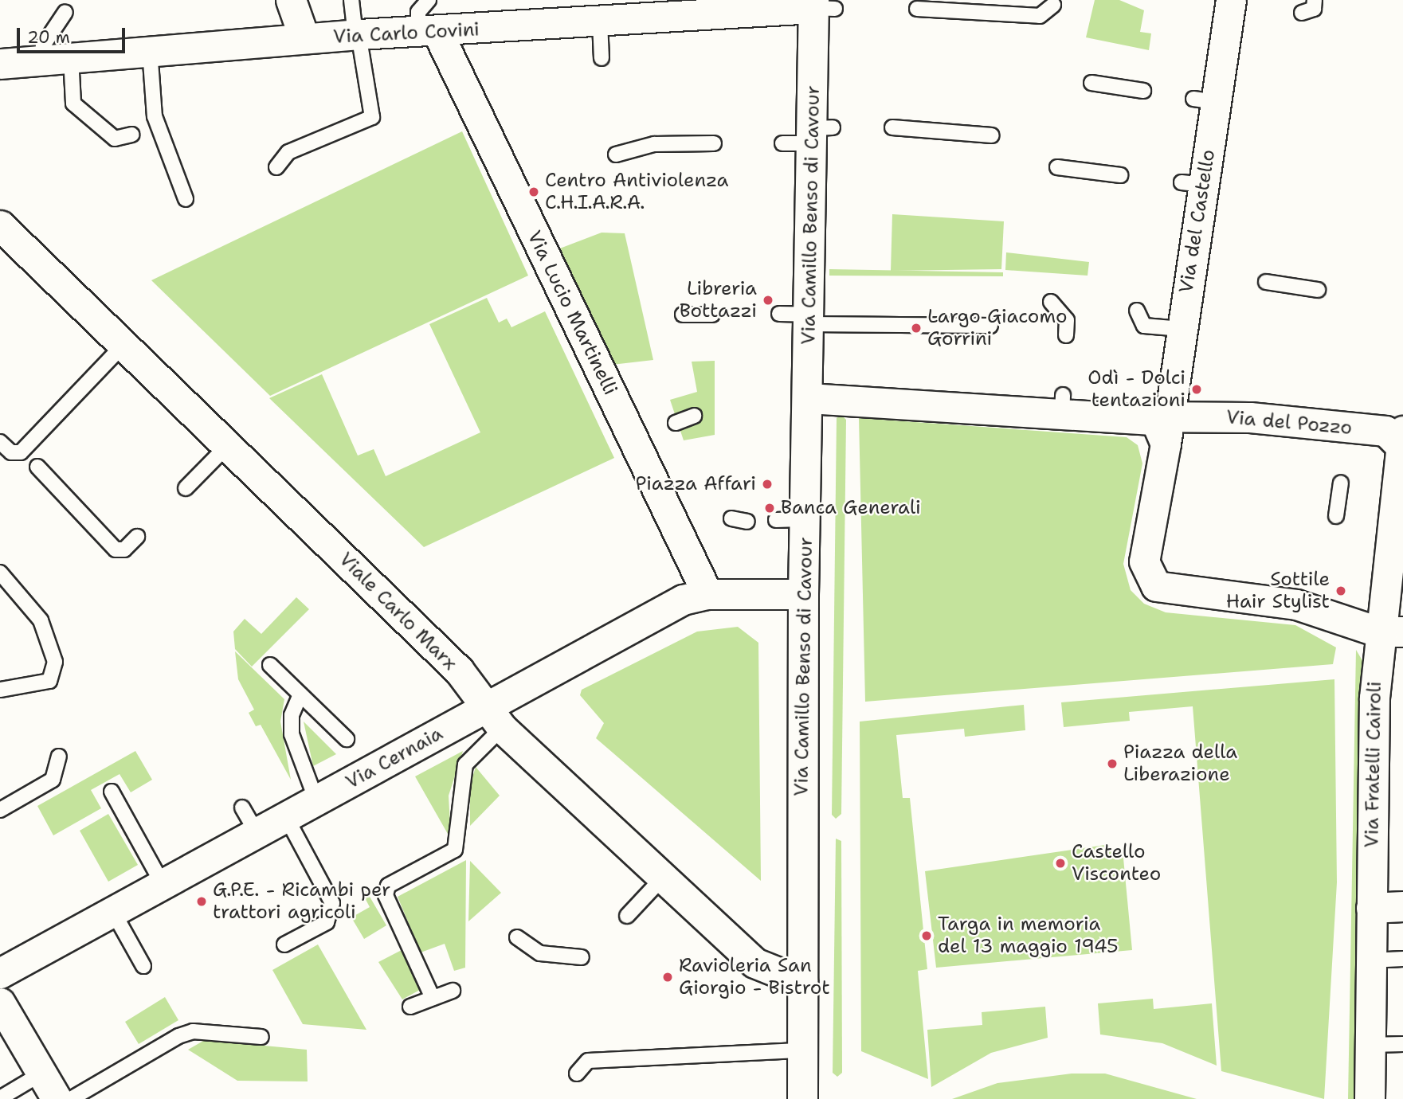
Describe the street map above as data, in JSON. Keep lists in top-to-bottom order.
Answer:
{
  "streets": {
    "street": [
      "Via Carlo Covini",
      "Via Camillo Benso di Cavour",
      "Via del Castello",
      "Via Lucio Martinelli",
      "Via del Pozzo",
      "Viale Carlo Marx",
      "Via Cernaia",
      "Via Fratelli Cairoli"
    ]
  },
  "crossings": [
    ["Via Carlo Covini", "Via Camillo Benso di Cavour"],
    ["Via Carlo Covini", "Via Lucio Martinelli"],
    ["Via Camillo Benso di Cavour", "Viale Carlo Marx"],
    ["Via Camillo Benso di Cavour", "Via Cernaia"],
    ["Via del Castello", "Via del Pozzo"],
    ["Via Lucio Martinelli", "Via Cernaia"],
    ["Via del Pozzo", "Via Fratelli Cairoli"],
    ["Viale Carlo Marx", "Via Cernaia"]
  ],
  "places": [
    "Centro Antiviolenza C.H.I.A.R.A.",
    "Libreria Bottazzi",
    "Largo Giacomo Gorrini",
    "Odì - Dolci tentazioni",
    "Piazza Affari",
    "Banca Generali",
    "Sottile Hair Stylist",
    "Piazza della Liberazione",
    "Castello Visconteo",
    "G.P.E. - Ricambi per trattori agricoli",
    "Targa in memoria del 13 maggio 1945",
    "Ravioleria San Giorgio - Bistrot"
  ],
  "scale_bar": "20 m"
}
